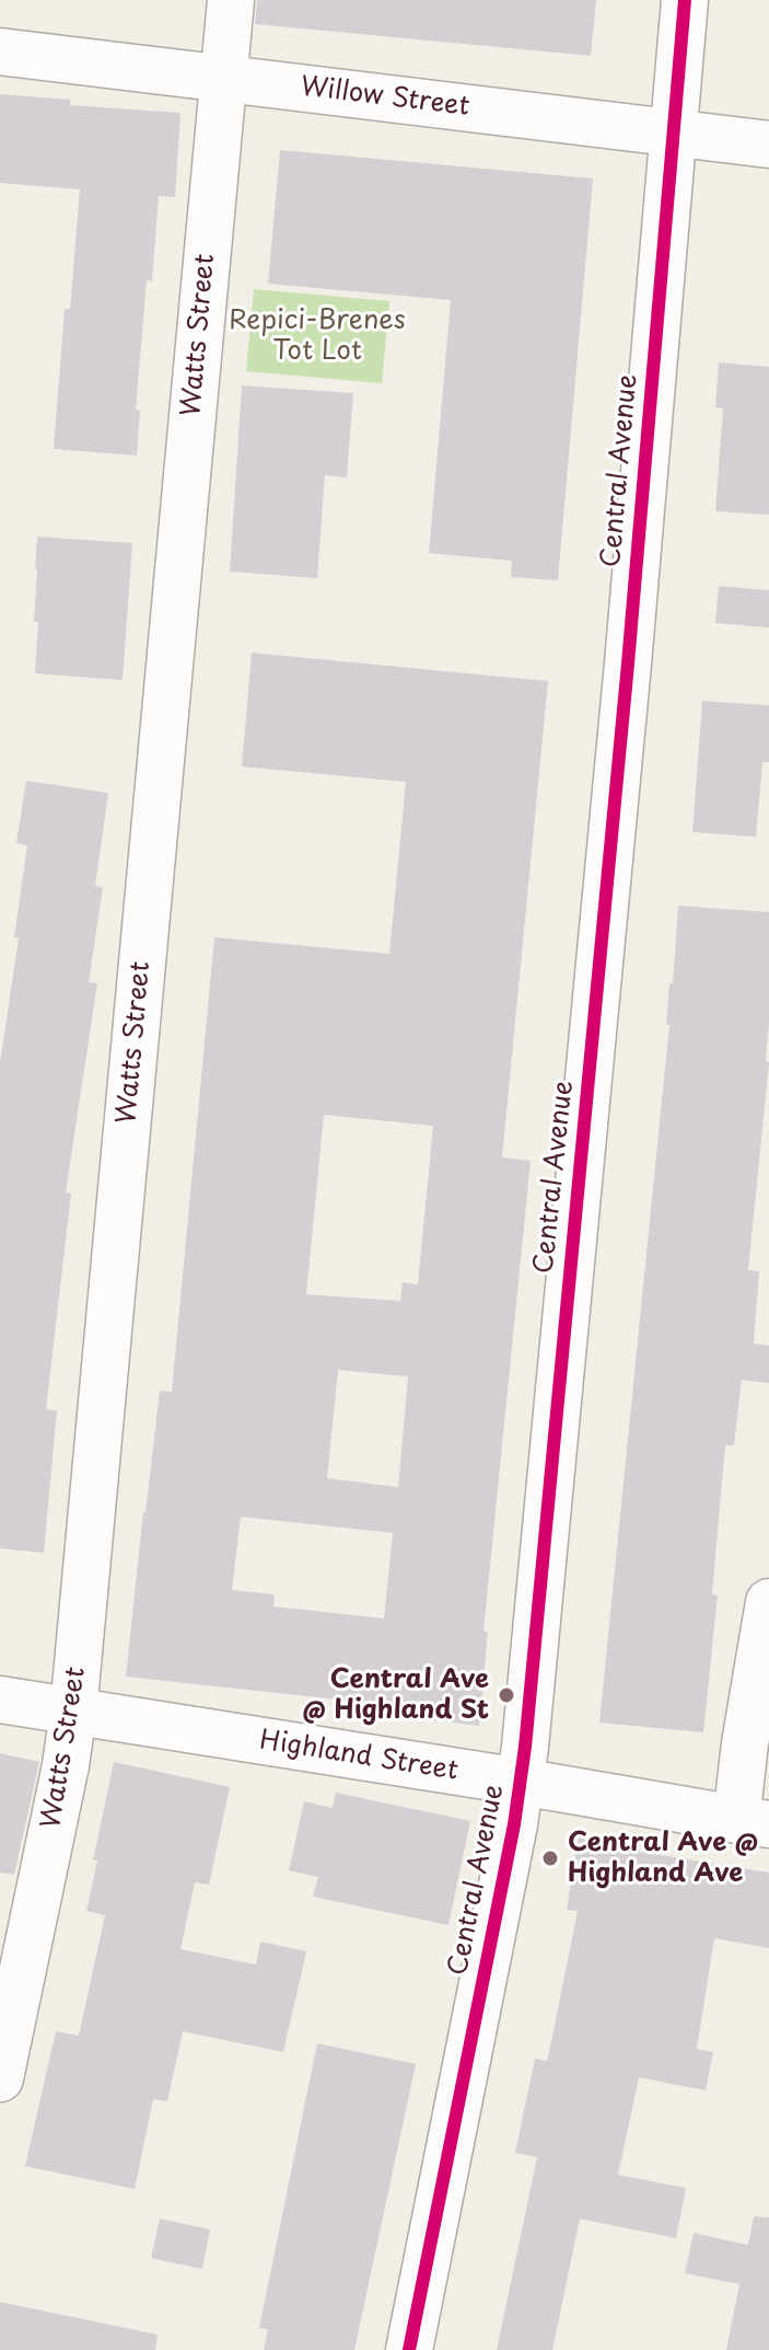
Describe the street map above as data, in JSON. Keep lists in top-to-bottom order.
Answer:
{
  "streets": {
    "street": [
      "Willow Street",
      "Watts Street",
      "Central Avenue",
      "Highland Street"
    ]
  },
  "crossings": [
    ["Willow Street", "Watts Street"],
    ["Willow Street", "Central Avenue"],
    ["Watts Street", "Highland Street"],
    ["Central Avenue", "Highland Street"]
  ],
  "parks": ["Repici-Brenes Tot Lot"],
  "places": ["Central Ave @ Highland St", "Central Ave @ Highland Ave"]
}
